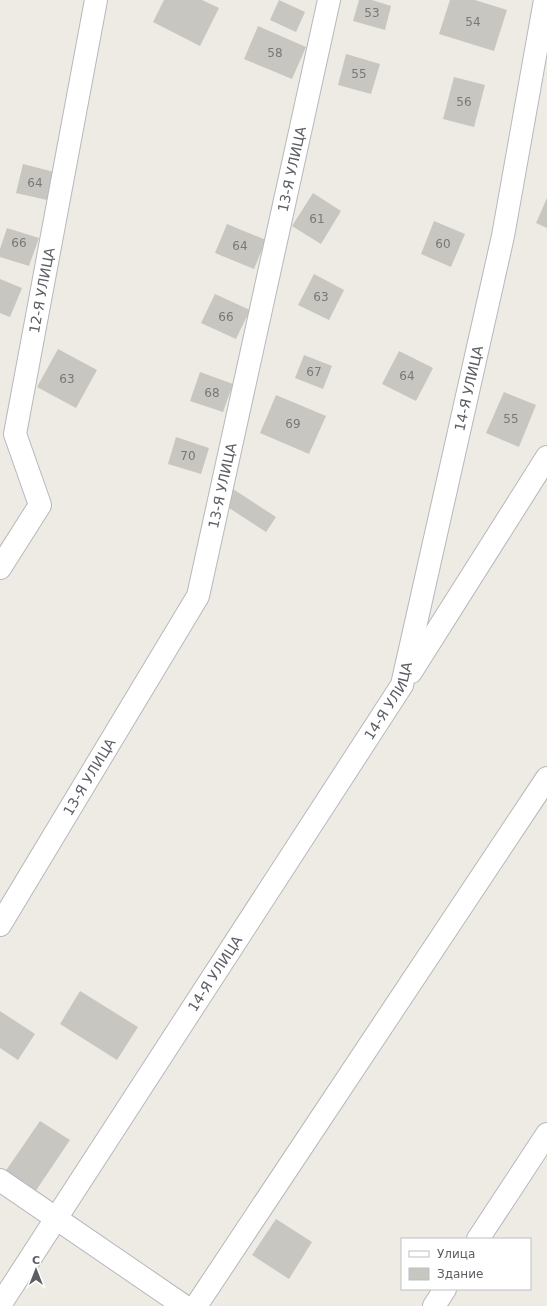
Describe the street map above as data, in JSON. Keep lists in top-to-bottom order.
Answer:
{
  "streets": {
    "street": ["13-Я УЛИЦА", "12-Я УЛИЦА", "14-Я УЛИЦА"]
  },
  "house_numbers": [
    "53",
    "54",
    "58",
    "55",
    "56",
    "64",
    "61",
    "66",
    "60",
    "64",
    "63",
    "66",
    "67",
    "64",
    "63",
    "68",
    "55",
    "69",
    "70"
  ],
  "legend": ["Улица", "Здание"],
  "north": "top"
}
